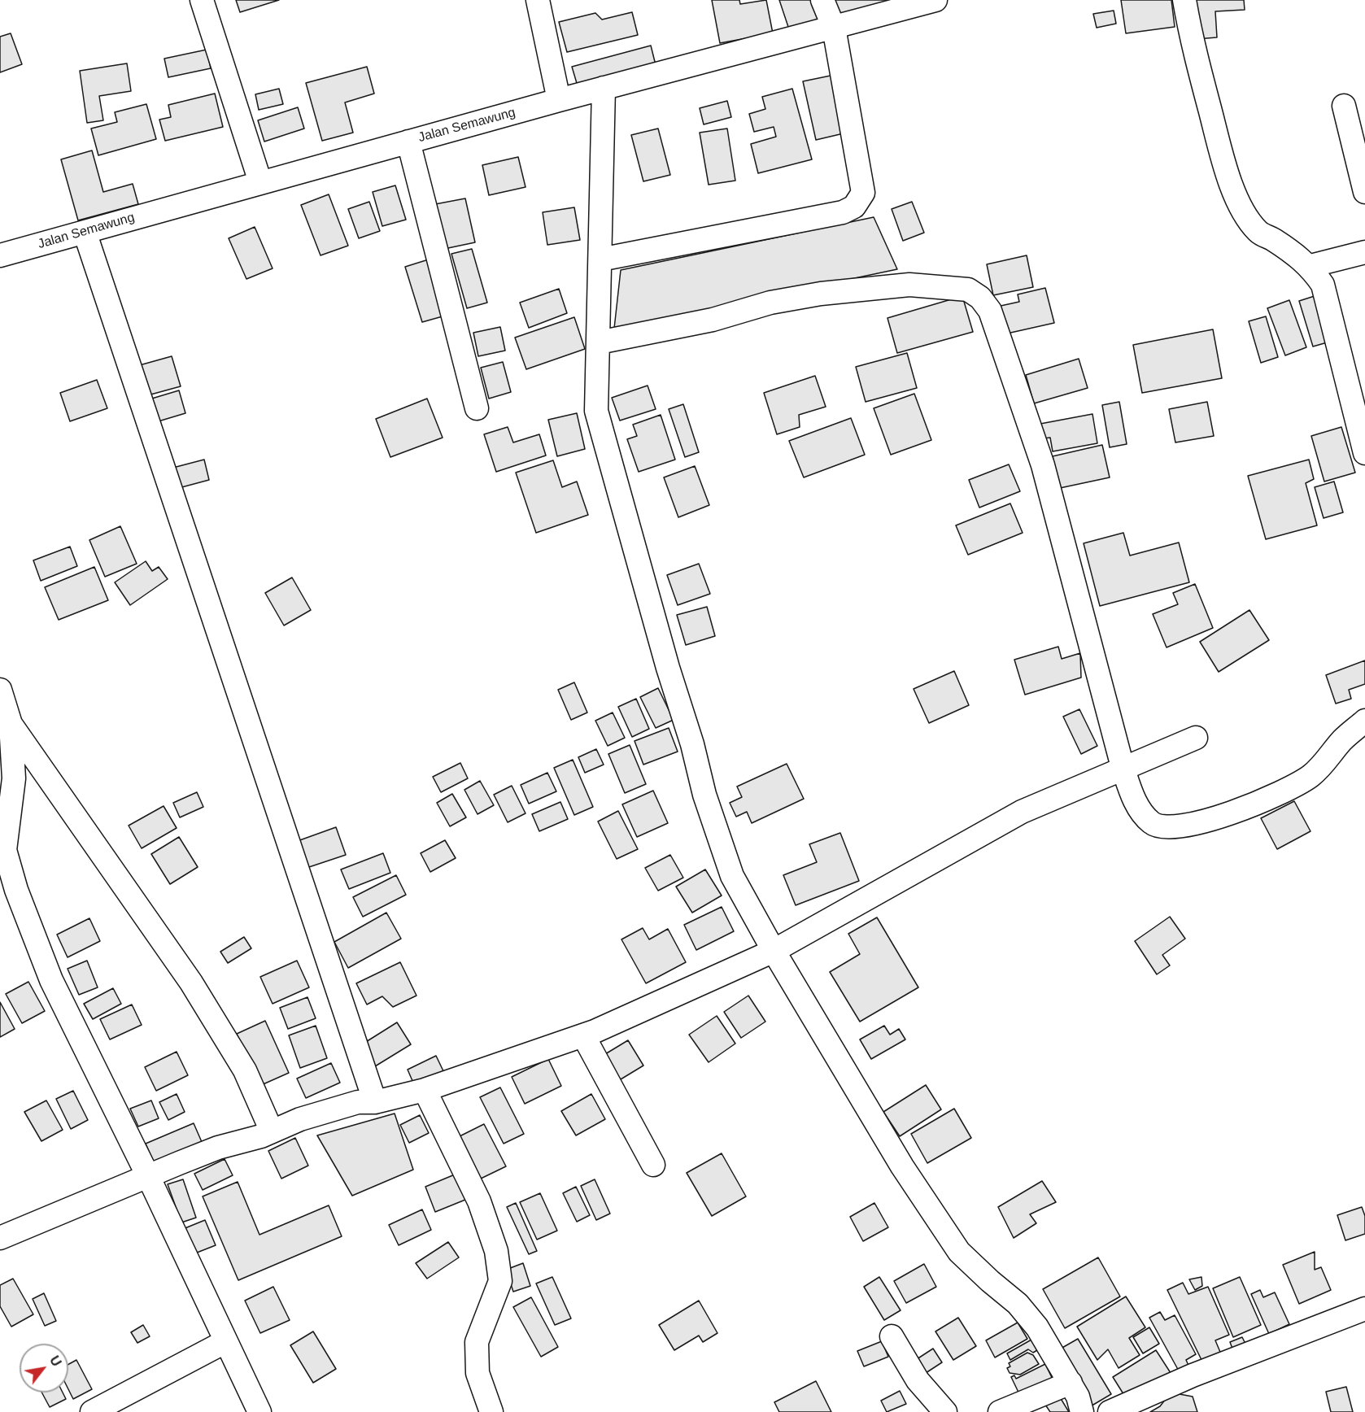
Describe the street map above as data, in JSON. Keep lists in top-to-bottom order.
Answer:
{
  "streets": {
    "street": ["Jalan Semawung"]
  },
  "north": "top right"
}
